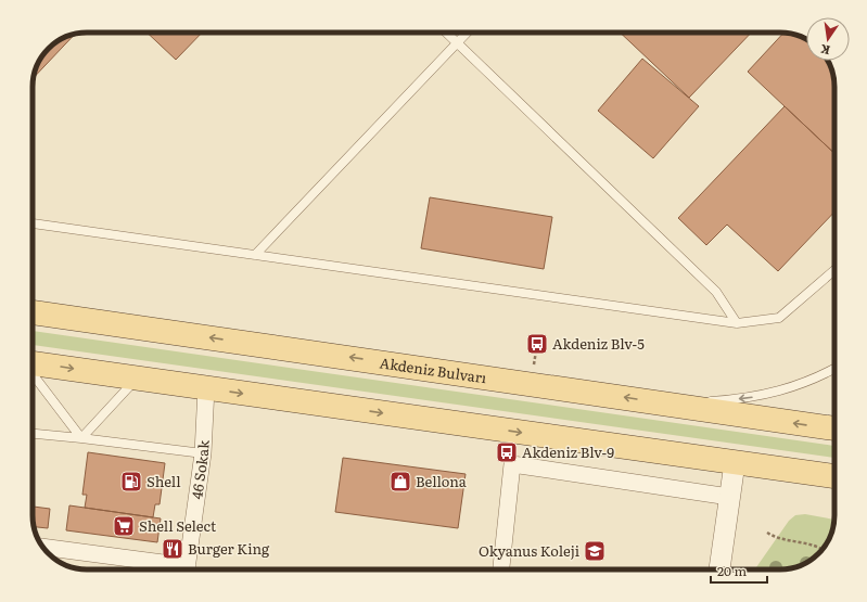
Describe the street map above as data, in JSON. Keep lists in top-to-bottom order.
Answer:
{
  "streets": {
    "main road": ["Akdeniz Bulvarı"],
    "street": ["46 Sokak"]
  },
  "places": {
    "bus stop": ["Akdeniz Blv-5", "Akdeniz Blv-9"],
    "fuel station": ["Shell"],
    "shop": ["Bellona"],
    "supermarket": ["Shell Select"],
    "restaurant": ["Burger King"],
    "school or university": ["Okyanus Koleji"]
  },
  "scale_bar": "20 m",
  "north": "bottom"
}
